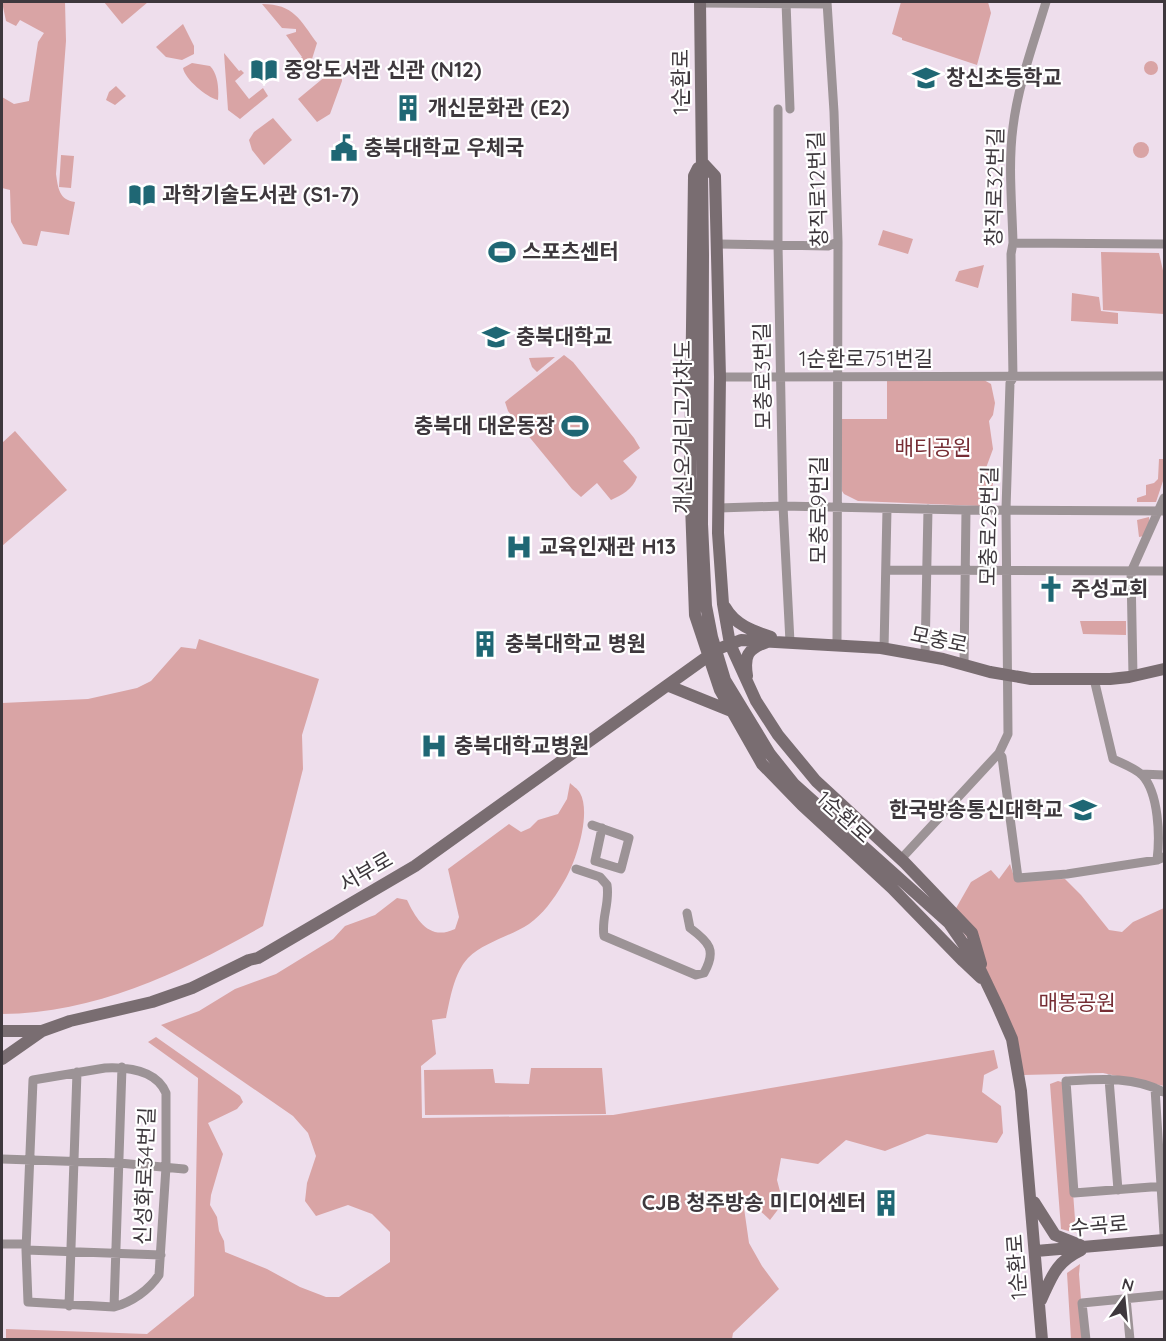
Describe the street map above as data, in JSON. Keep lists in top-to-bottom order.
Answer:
{
  "streets": {
    "main road": [
      "1순환로",
      "개신오거리고가차도",
      "모충로",
      "서부로",
      "수곡로"
    ],
    "street": [
      "창직로32번길",
      "창직로12번길",
      "1순환로751번길",
      "모충로3번길",
      "모충로9번길",
      "모충로25번길",
      "신성화로34번길"
    ]
  },
  "crossings": [
    ["1순환로", "개신오거리고가차도"],
    ["1순환로", "모충로"],
    ["1순환로", "서부로"],
    ["1순환로", "수곡로"],
    ["창직로32번길", "1순환로751번길"],
    ["창직로32번길", "모충로25번길"],
    ["창직로12번길", "1순환로751번길"],
    ["창직로12번길", "모충로9번길"],
    ["1순환로751번길", "모충로3번길"],
    ["1순환로751번길", "모충로9번길"],
    ["1순환로751번길", "모충로25번길"],
    ["모충로3번길", "모충로"],
    ["모충로9번길", "모충로"],
    ["모충로25번길", "모충로"],
    ["모충로", "서부로"]
  ],
  "parks": ["배티공원", "매봉공원"],
  "places": {
    "library": ["중앙도서관 신관 (N12)", "과학기술도서관 (S1-7)"],
    "school or university": ["창신초등학교", "충북대학교", "한국방송통신대학교"],
    "building": ["개신문화관 (E2)", "충북대학교 병원", "CJB 청주방송 미디어센터"],
    "public building": ["충북대학교 우체국"],
    "sports": ["스포츠센터", "충북대 대운동장"],
    "hospital": ["교육인재관 H13", "충북대학교병원"],
    "church": ["주성교회"]
  },
  "north": "top"
}
